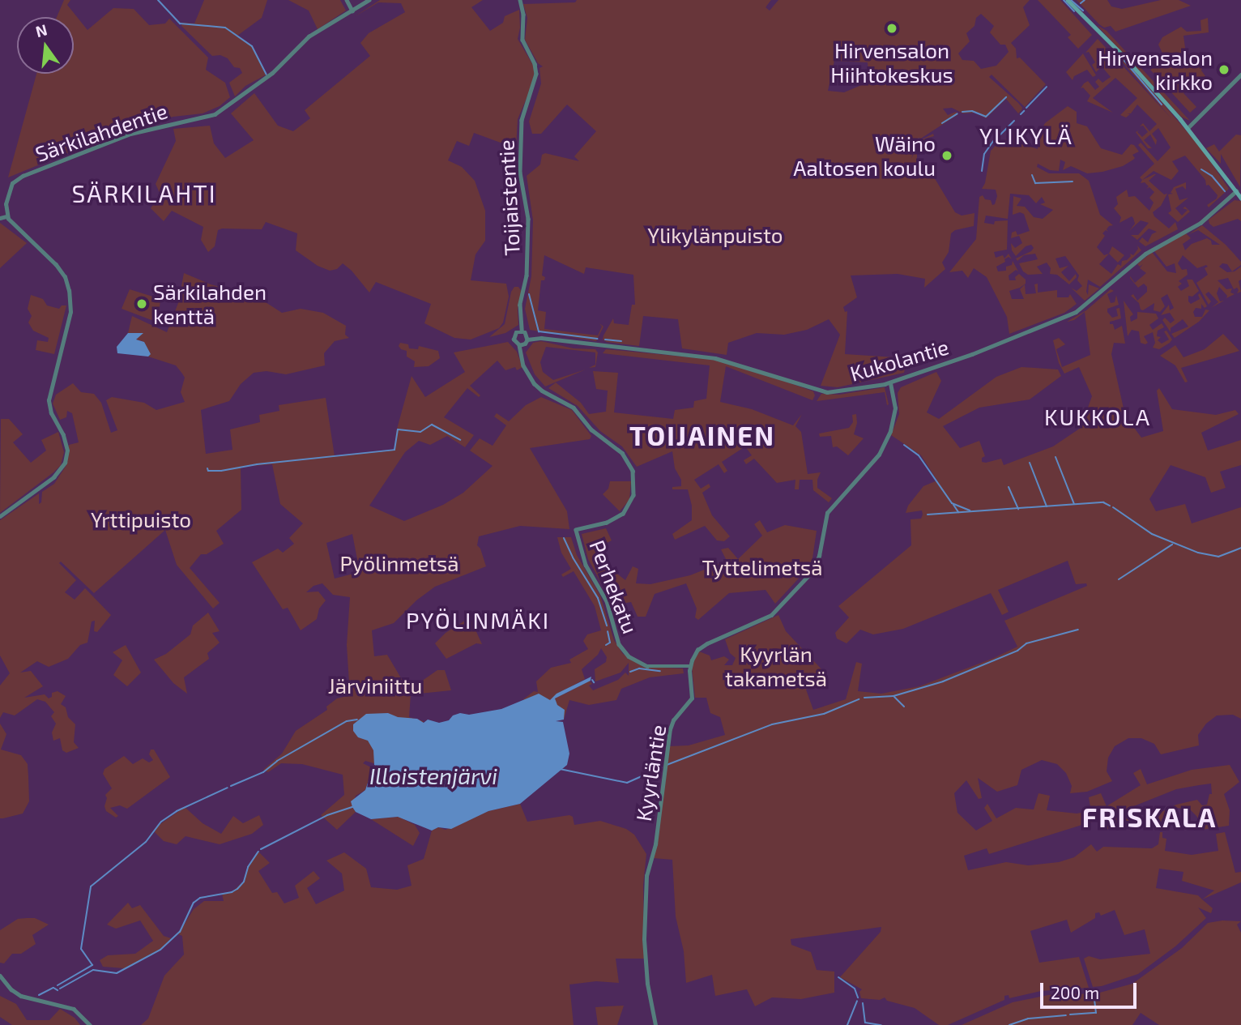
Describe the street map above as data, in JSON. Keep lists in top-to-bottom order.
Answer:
{
  "streets": {
    "street": [
      "Särkilahdentie",
      "Toijaistentie",
      "Kukolantie",
      "Perhekatu",
      "Kyyrläntie"
    ]
  },
  "crossings": [
    ["Toijaistentie", "Kukolantie"],
    ["Toijaistentie", "Perhekatu"],
    ["Kukolantie", "Perhekatu"],
    ["Perhekatu", "Kyyrläntie"]
  ],
  "districts": [
    "YLIKYLÄ",
    "SÄRKILAHTI",
    "KUKKOLA",
    "TOIJAINEN",
    "PYÖLINMÄKI",
    "FRISKALA"
  ],
  "water": ["Illoistenjärvi"],
  "parks": [
    "Ylikylänpuisto",
    "Yrttipuisto",
    "Pyölinmetsä",
    "Tyttelimetsä",
    "Kyyrlän takametsä",
    "Järviniittu"
  ],
  "places": [
    "Hirvensalon Hiihtokeskus",
    "Hirvensalon kirkko",
    "Wäino Aaltosen koulu",
    "Särkilahden kenttä"
  ],
  "scale_bar": "200 m",
  "north": "top"
}
